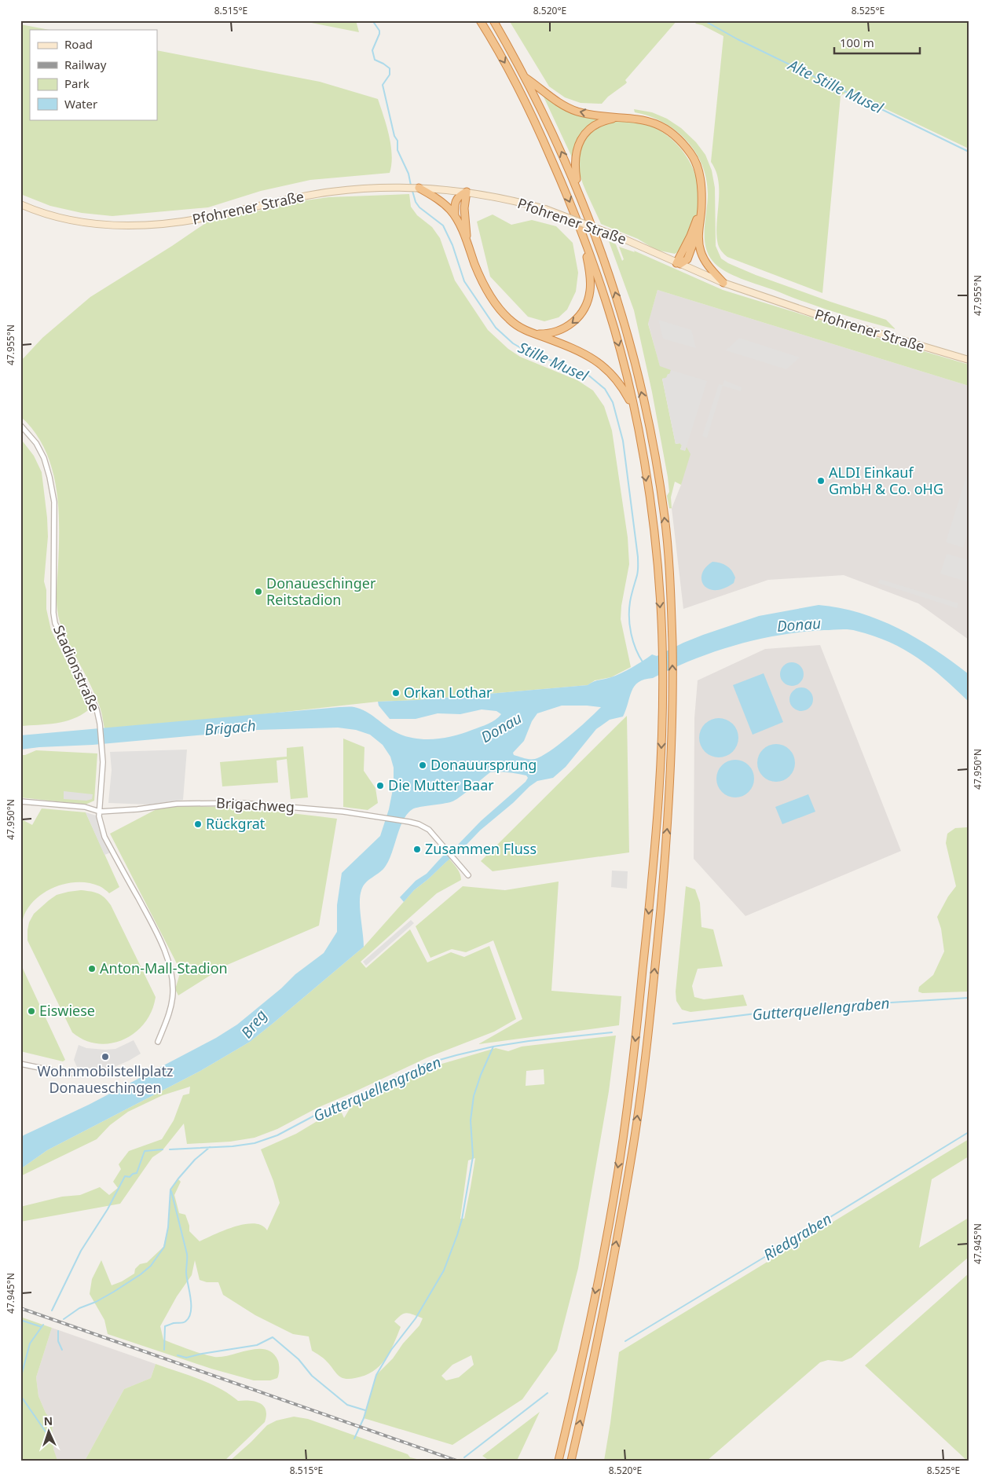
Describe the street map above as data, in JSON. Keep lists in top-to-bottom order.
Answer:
{
  "streets": {
    "main road": ["Pfohrener Straße"],
    "street": ["Stadionstraße", "Brigachweg"]
  },
  "crossings": [
    ["Stadionstraße", "Brigachweg"]
  ],
  "water": [
    "Alte Stille Musel",
    "Stille Musel",
    "Donau",
    "Brigach",
    "Gutterquellengraben",
    "Breg",
    "Riedgraben"
  ],
  "places": [
    "ALDI Einkauf GmbH & Co. oHG",
    "Donaueschinger Reitstadion",
    "Orkan Lothar",
    "Donauursprung",
    "Die Mutter Baar",
    "Rückgrat",
    "Zusammen Fluss",
    "Anton-Mall-Stadion",
    "Eiswiese",
    "Wohnmobilstellplatz Donaueschingen"
  ],
  "legend": [
    "Road",
    "Railway",
    "Park",
    "Water"
  ],
  "scale_bar": "100 m",
  "north": "top",
  "coordinates": [
    "8.515°E",
    "8.520°E",
    "8.525°E",
    "47.955°N",
    "47.950°N",
    "47.945°N"
  ]
}
